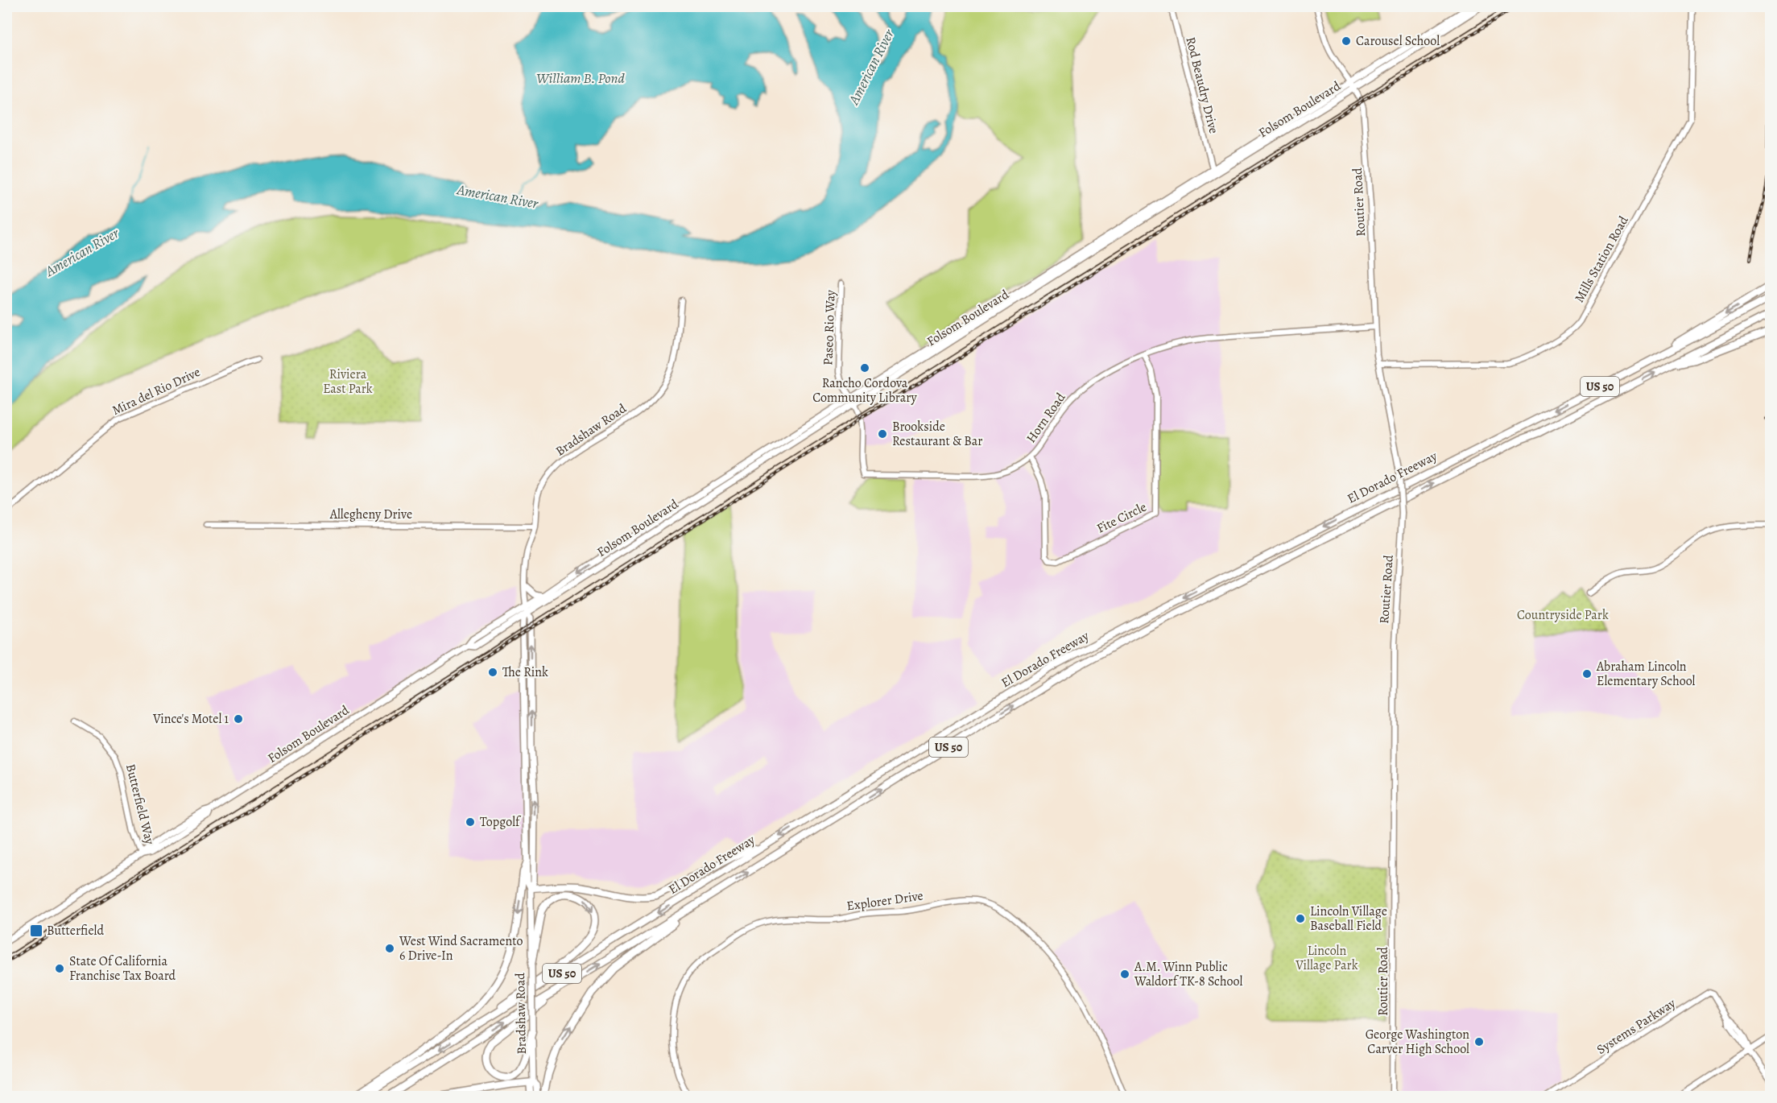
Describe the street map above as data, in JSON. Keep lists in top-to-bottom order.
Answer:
{
  "streets": {
    "highway": ["US 50", "El Dorado Freeway"],
    "main road": ["Folsom Boulevard", "Bradshaw Road"],
    "street": [
      "Rod Beaudry Drive",
      "Routier Road",
      "Mills Station Road",
      "Paseo Rio Way",
      "Mira del Rio Drive",
      "Horn Road",
      "Allegheny Drive",
      "Fite Circle",
      "Butterfield Way",
      "Explorer Drive",
      "Systems Parkway"
    ]
  },
  "crossings": [
    ["Rod Beaudry Drive", "Folsom Boulevard"],
    ["Folsom Boulevard", "Routier Road"],
    ["Folsom Boulevard", "Paseo Rio Way"],
    ["Folsom Boulevard", "Horn Road"],
    ["Folsom Boulevard", "Bradshaw Road"],
    ["Folsom Boulevard", "Butterfield Way"],
    ["Routier Road", "Mills Station Road"],
    ["Routier Road", "Horn Road"],
    ["Paseo Rio Way", "Horn Road"],
    ["Horn Road", "Fite Circle"],
    ["Bradshaw Road", "Allegheny Drive"]
  ],
  "water": ["American River", "William B. Pond"],
  "parks": ["Riviera East Park", "Countryside Park", "Lincoln Village Park"],
  "places": {
    "other": [
      "Carousel School",
      "Rancho Cordova Community Library",
      "Brookside Restaurant & Bar",
      "The Rink",
      "Abraham Lincoln Elementary School",
      "Vince's Motel 1",
      "Topgolf",
      "Lincoln Village Baseball Field",
      "West Wind Sacramento 6 Drive-In",
      "State Of California Franchise Tax Board",
      "A.M. Winn Public Waldorf TK-8 School",
      "George Washington Carver High School"
    ],
    "transit": ["Butterfield"]
  }
}
